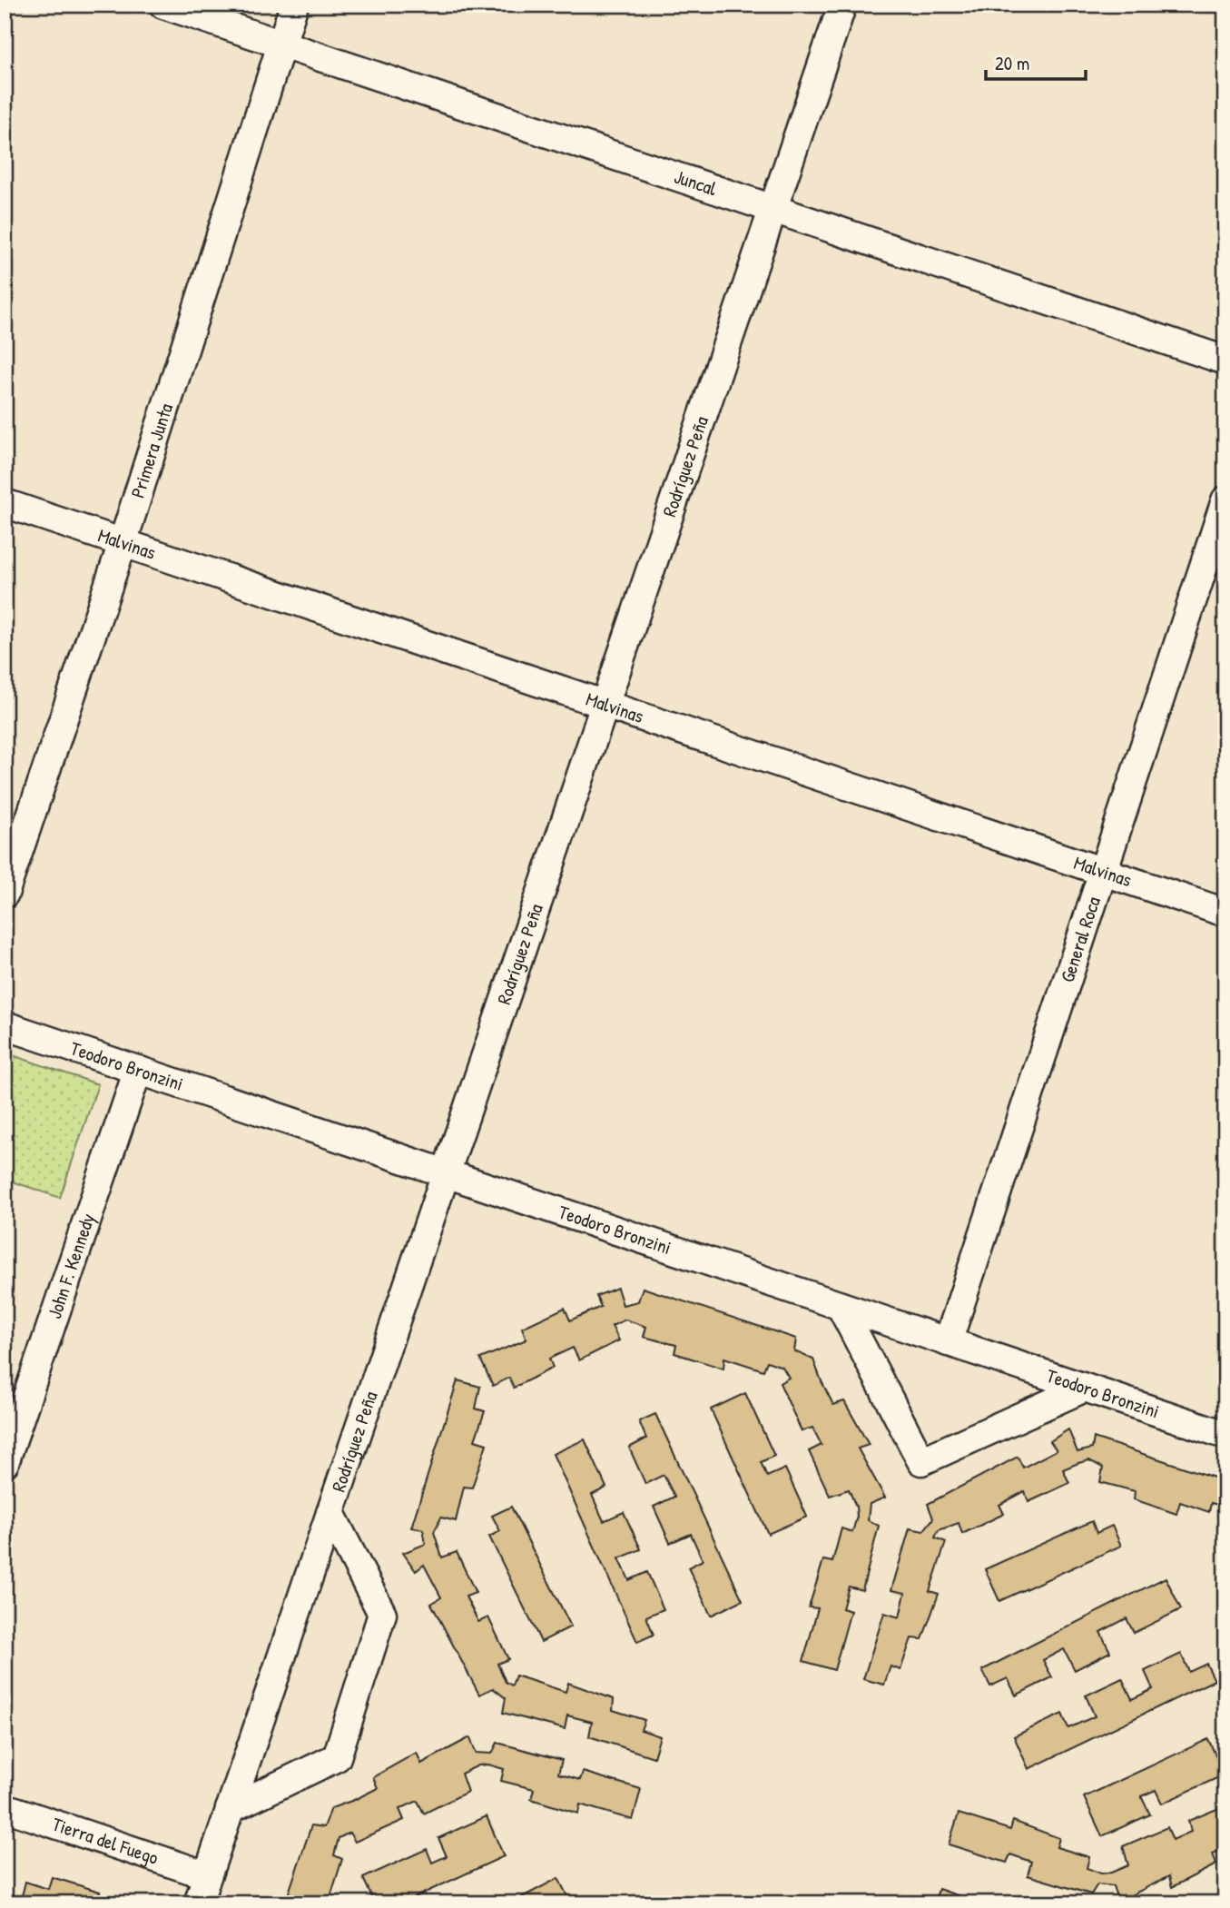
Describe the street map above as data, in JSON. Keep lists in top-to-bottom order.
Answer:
{
  "streets": {
    "street": [
      "Juncal",
      "Primera Junta",
      "Rodríguez Peña",
      "Malvinas",
      "General Roca",
      "Teodoro Bronzini",
      "John F. Kennedy",
      "Tierra del Fuego"
    ]
  },
  "crossings": [
    ["Juncal", "Primera Junta"],
    ["Juncal", "Rodríguez Peña"],
    ["Primera Junta", "Malvinas"],
    ["Rodríguez Peña", "Malvinas"],
    ["Rodríguez Peña", "Teodoro Bronzini"],
    ["Rodríguez Peña", "Tierra del Fuego"],
    ["Malvinas", "General Roca"],
    ["General Roca", "Teodoro Bronzini"],
    ["Teodoro Bronzini", "John F. Kennedy"]
  ],
  "scale_bar": "20 m"
}
